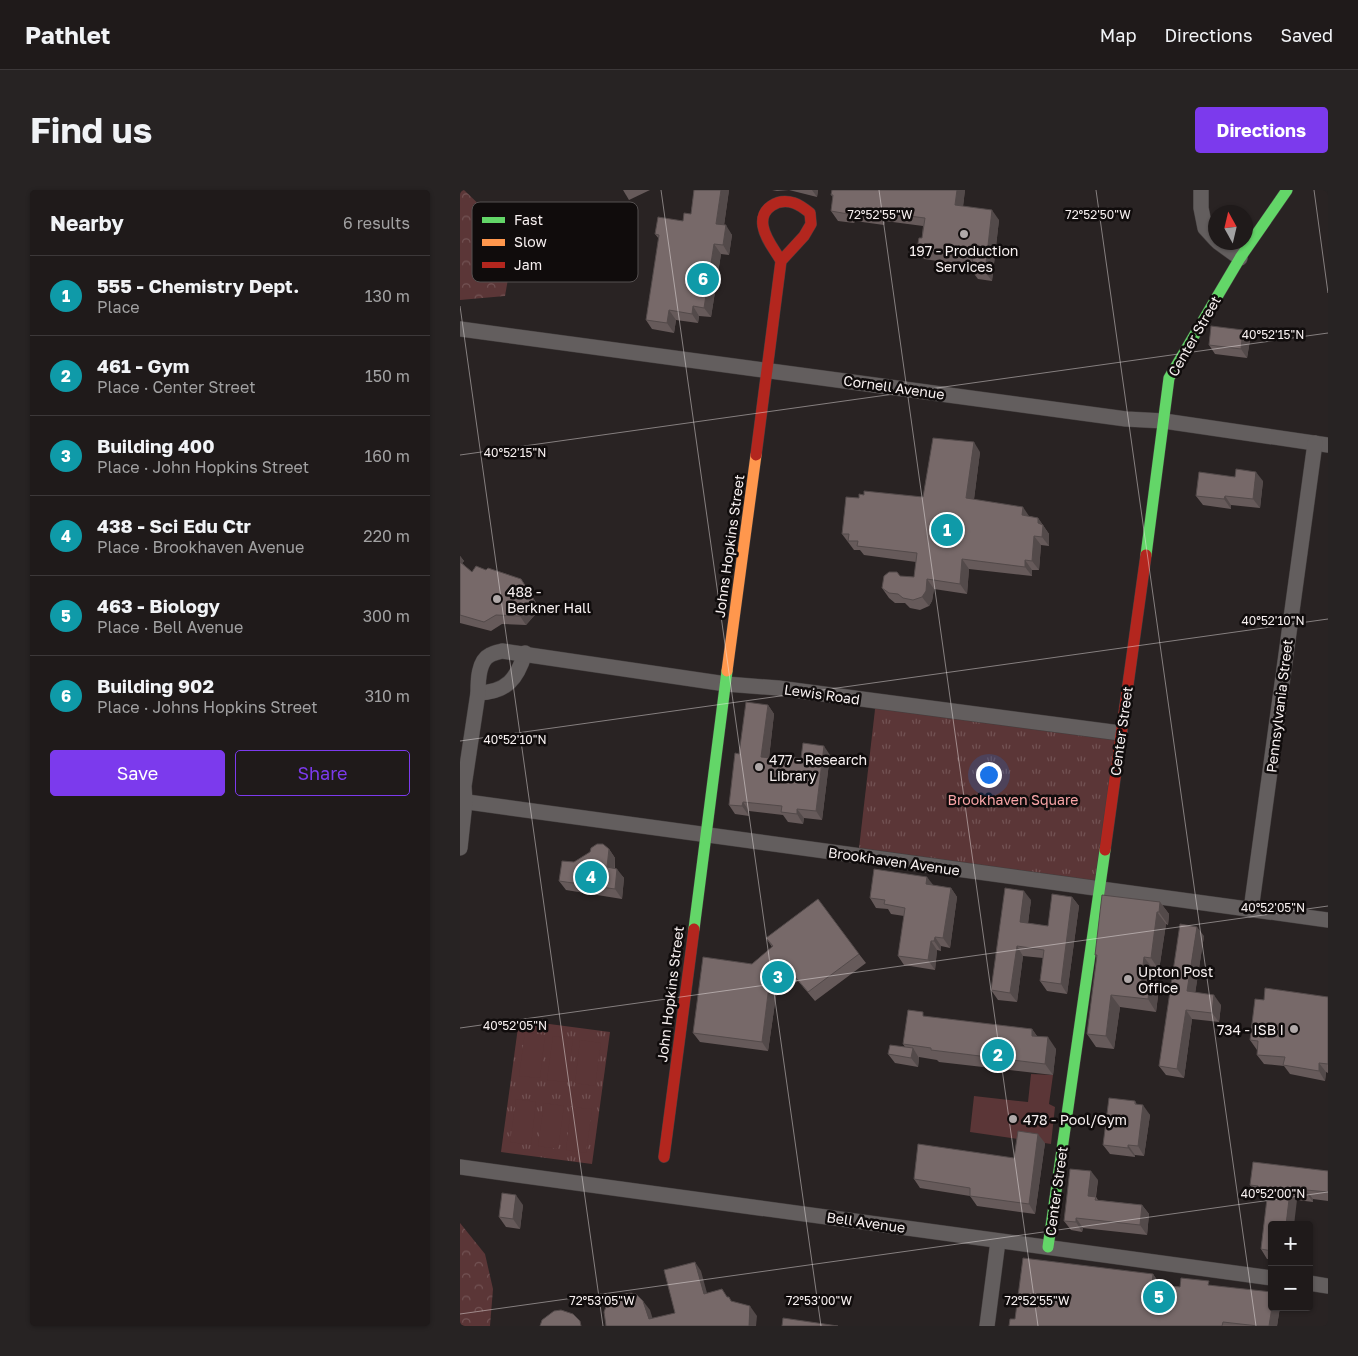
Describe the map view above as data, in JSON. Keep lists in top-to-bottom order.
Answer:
{
  "streets": {
    "street": [
      "Center Street",
      "Cornell Avenue",
      "Johns Hopkins Street",
      "Lewis Road",
      "Pennsylvania Street",
      "Brookhaven Avenue",
      "John Hopkins Street",
      "Bell Avenue"
    ]
  },
  "crossings": [
    ["Center Street", "Cornell Avenue"],
    ["Center Street", "Lewis Road"],
    ["Center Street", "Brookhaven Avenue"],
    ["Center Street", "Bell Avenue"],
    ["Cornell Avenue", "Johns Hopkins Street"],
    ["Cornell Avenue", "Pennsylvania Street"],
    ["Johns Hopkins Street", "Lewis Road"],
    ["Johns Hopkins Street", "Brookhaven Avenue"],
    ["Johns Hopkins Street", "John Hopkins Street"],
    ["Pennsylvania Street", "Brookhaven Avenue"],
    ["Brookhaven Avenue", "John Hopkins Street"]
  ],
  "parks": ["Brookhaven Square"],
  "places": [
    "197 - Production Services",
    "488 - Berkner Hall",
    "477 - Research Library",
    "Upton Post Office",
    "734 - ISB I",
    "478 - Pool/Gym"
  ],
  "legend": ["Fast", "Slow", "Jam"],
  "north": "top",
  "page": {
    "header": "Pathlet",
    "nav": ["Map", "Directions", "Saved"],
    "buttons": [
      "Directions",
      ["Save", "Share"]
    ],
    "title": "Find us",
    "heading": ["Nearby", "6 results"],
    "list": [
      {
        "mark": "1",
        "name": "555 - Chemistry Dept.",
        "note": "Place",
        "value": "130 m"
      },
      {
        "mark": "2",
        "name": "461 - Gym",
        "note": "Place · Center Street",
        "value": "150 m"
      },
      {
        "mark": "3",
        "name": "Building 400",
        "note": "Place · John Hopkins Street",
        "value": "160 m"
      },
      {
        "mark": "4",
        "name": "438 - Sci Edu Ctr",
        "note": "Place · Brookhaven Avenue",
        "value": "220 m"
      },
      {
        "mark": "5",
        "name": "463 - Biology",
        "note": "Place · Bell Avenue",
        "value": "300 m"
      },
      {
        "mark": "6",
        "name": "Building 902",
        "note": "Place · Johns Hopkins Street",
        "value": "310 m"
      }
    ],
    "pins": [
      "6",
      "1",
      "4",
      "3",
      "2",
      "5"
    ],
    "map_buttons": ["+", "−"]
  },
  "coordinates": [
    "72°52'55\"W",
    "72°52'50\"W",
    "40°52'15\"N",
    "40°52'10\"N",
    "40°52'05\"N",
    "40°52'00\"N",
    "72°53'05\"W",
    "72°53'00\"W"
  ]
}
